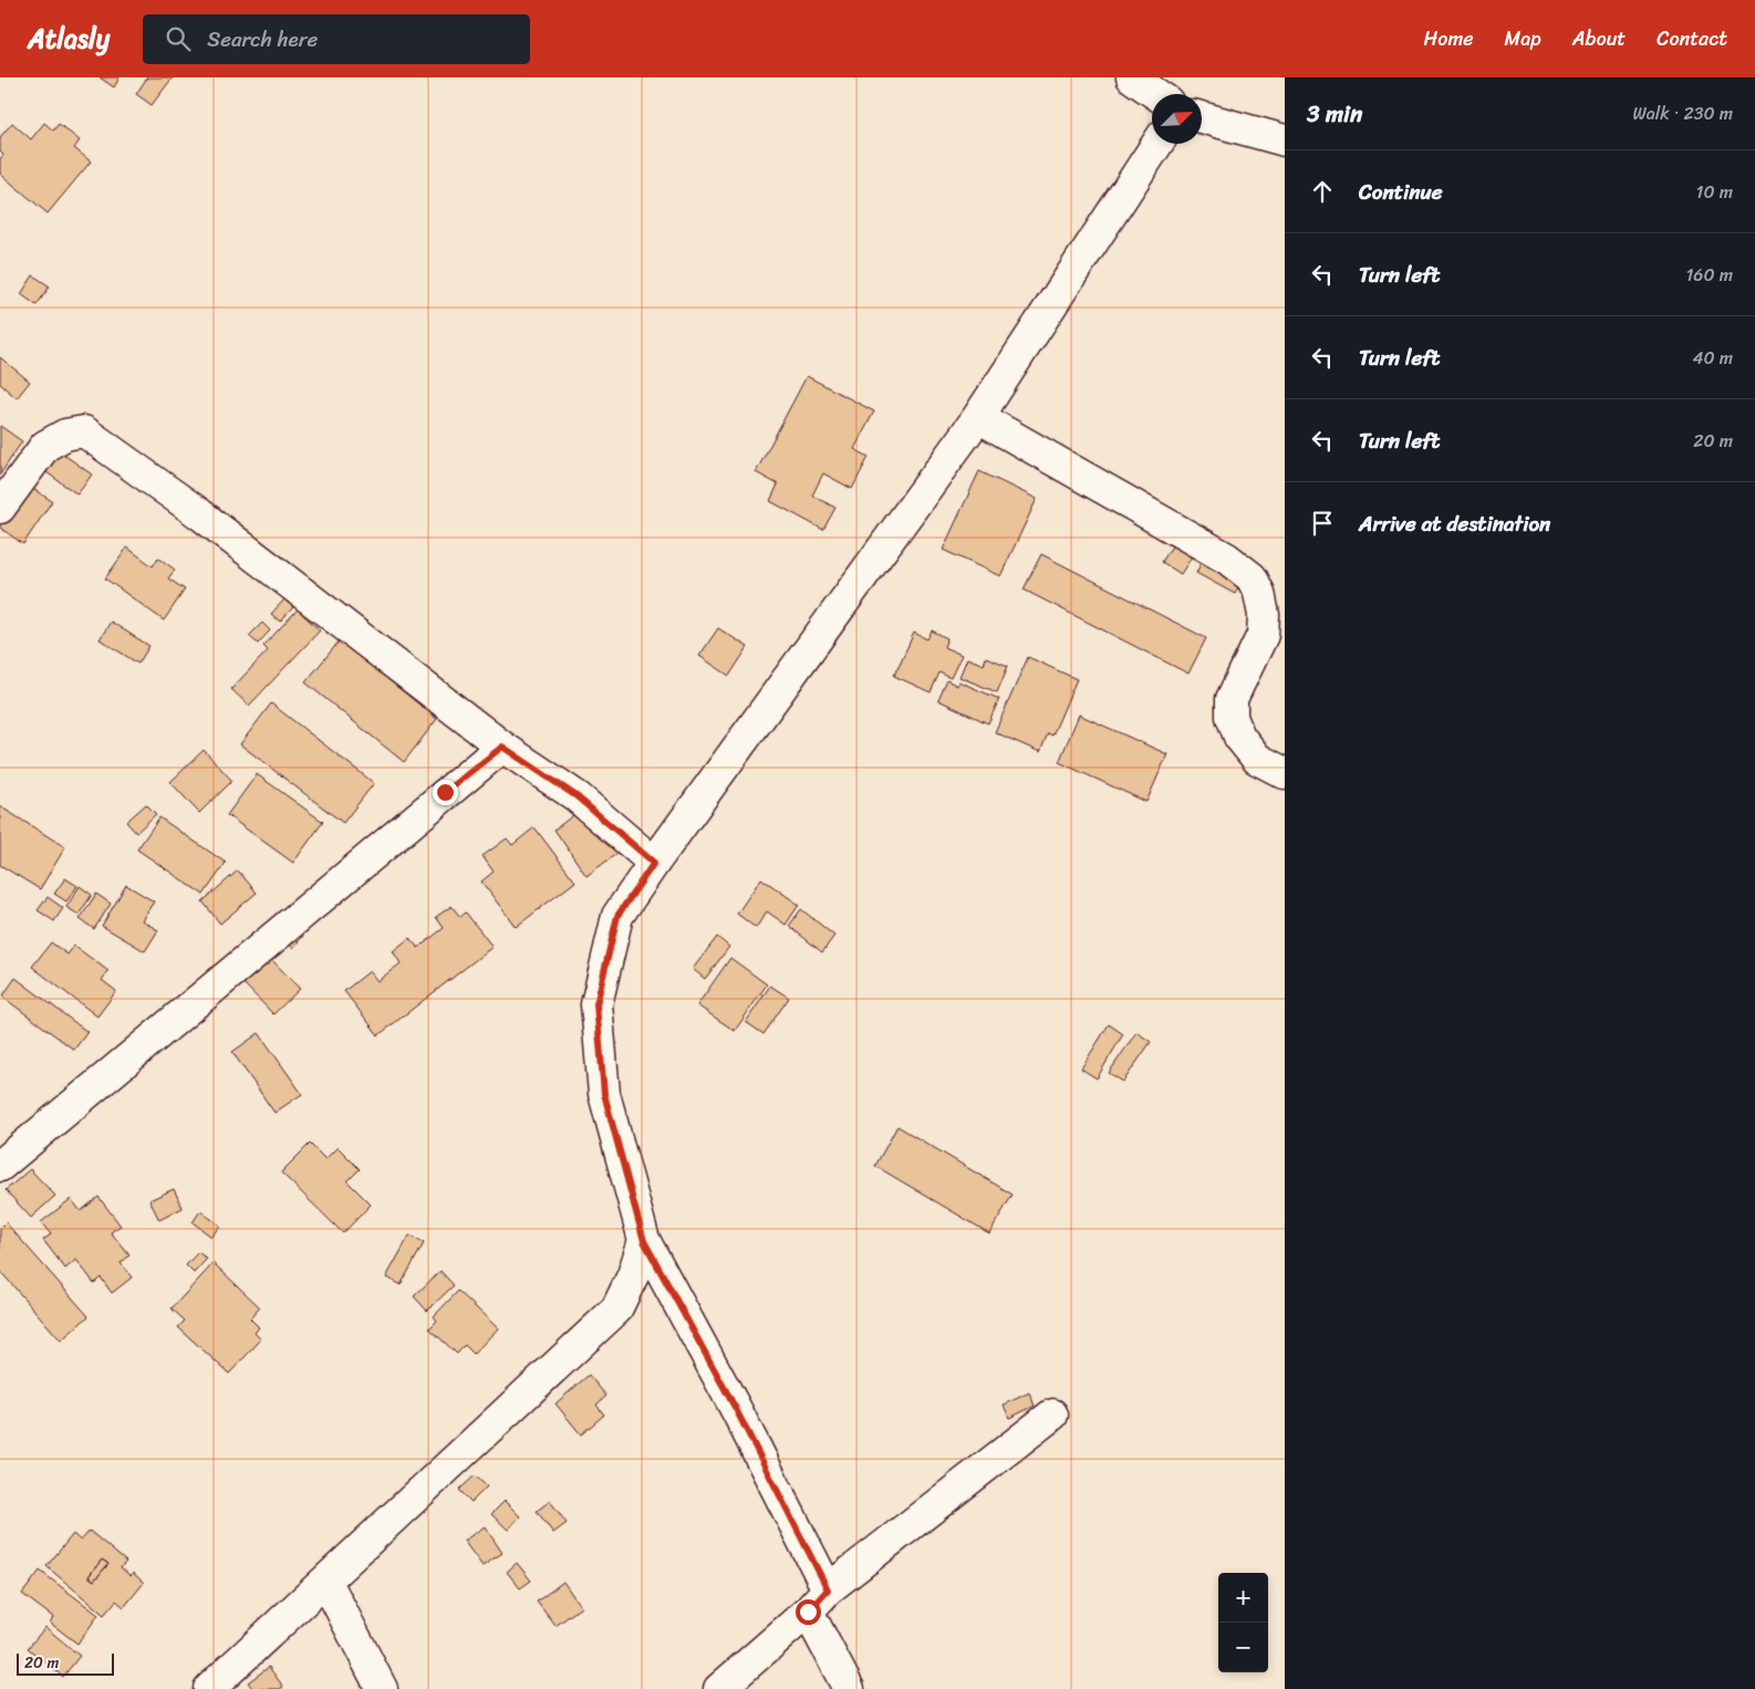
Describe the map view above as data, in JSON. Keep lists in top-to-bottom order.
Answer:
{
  "scale_bar": "20 m",
  "north": "top right",
  "page": {
    "header": "Atlasly",
    "search": "Search here",
    "nav": [
      "Home",
      "Map",
      "About",
      "Contact"
    ],
    "heading": ["3 min", "Walk · 230 m"],
    "list": [
      ["Continue", "10 m"],
      ["Turn left", "160 m"],
      ["Turn left", "40 m"],
      ["Turn left", "20 m"],
      "Arrive at destination"
    ],
    "map_buttons": ["+", "−"],
    "scale": "20 m"
  }
}
